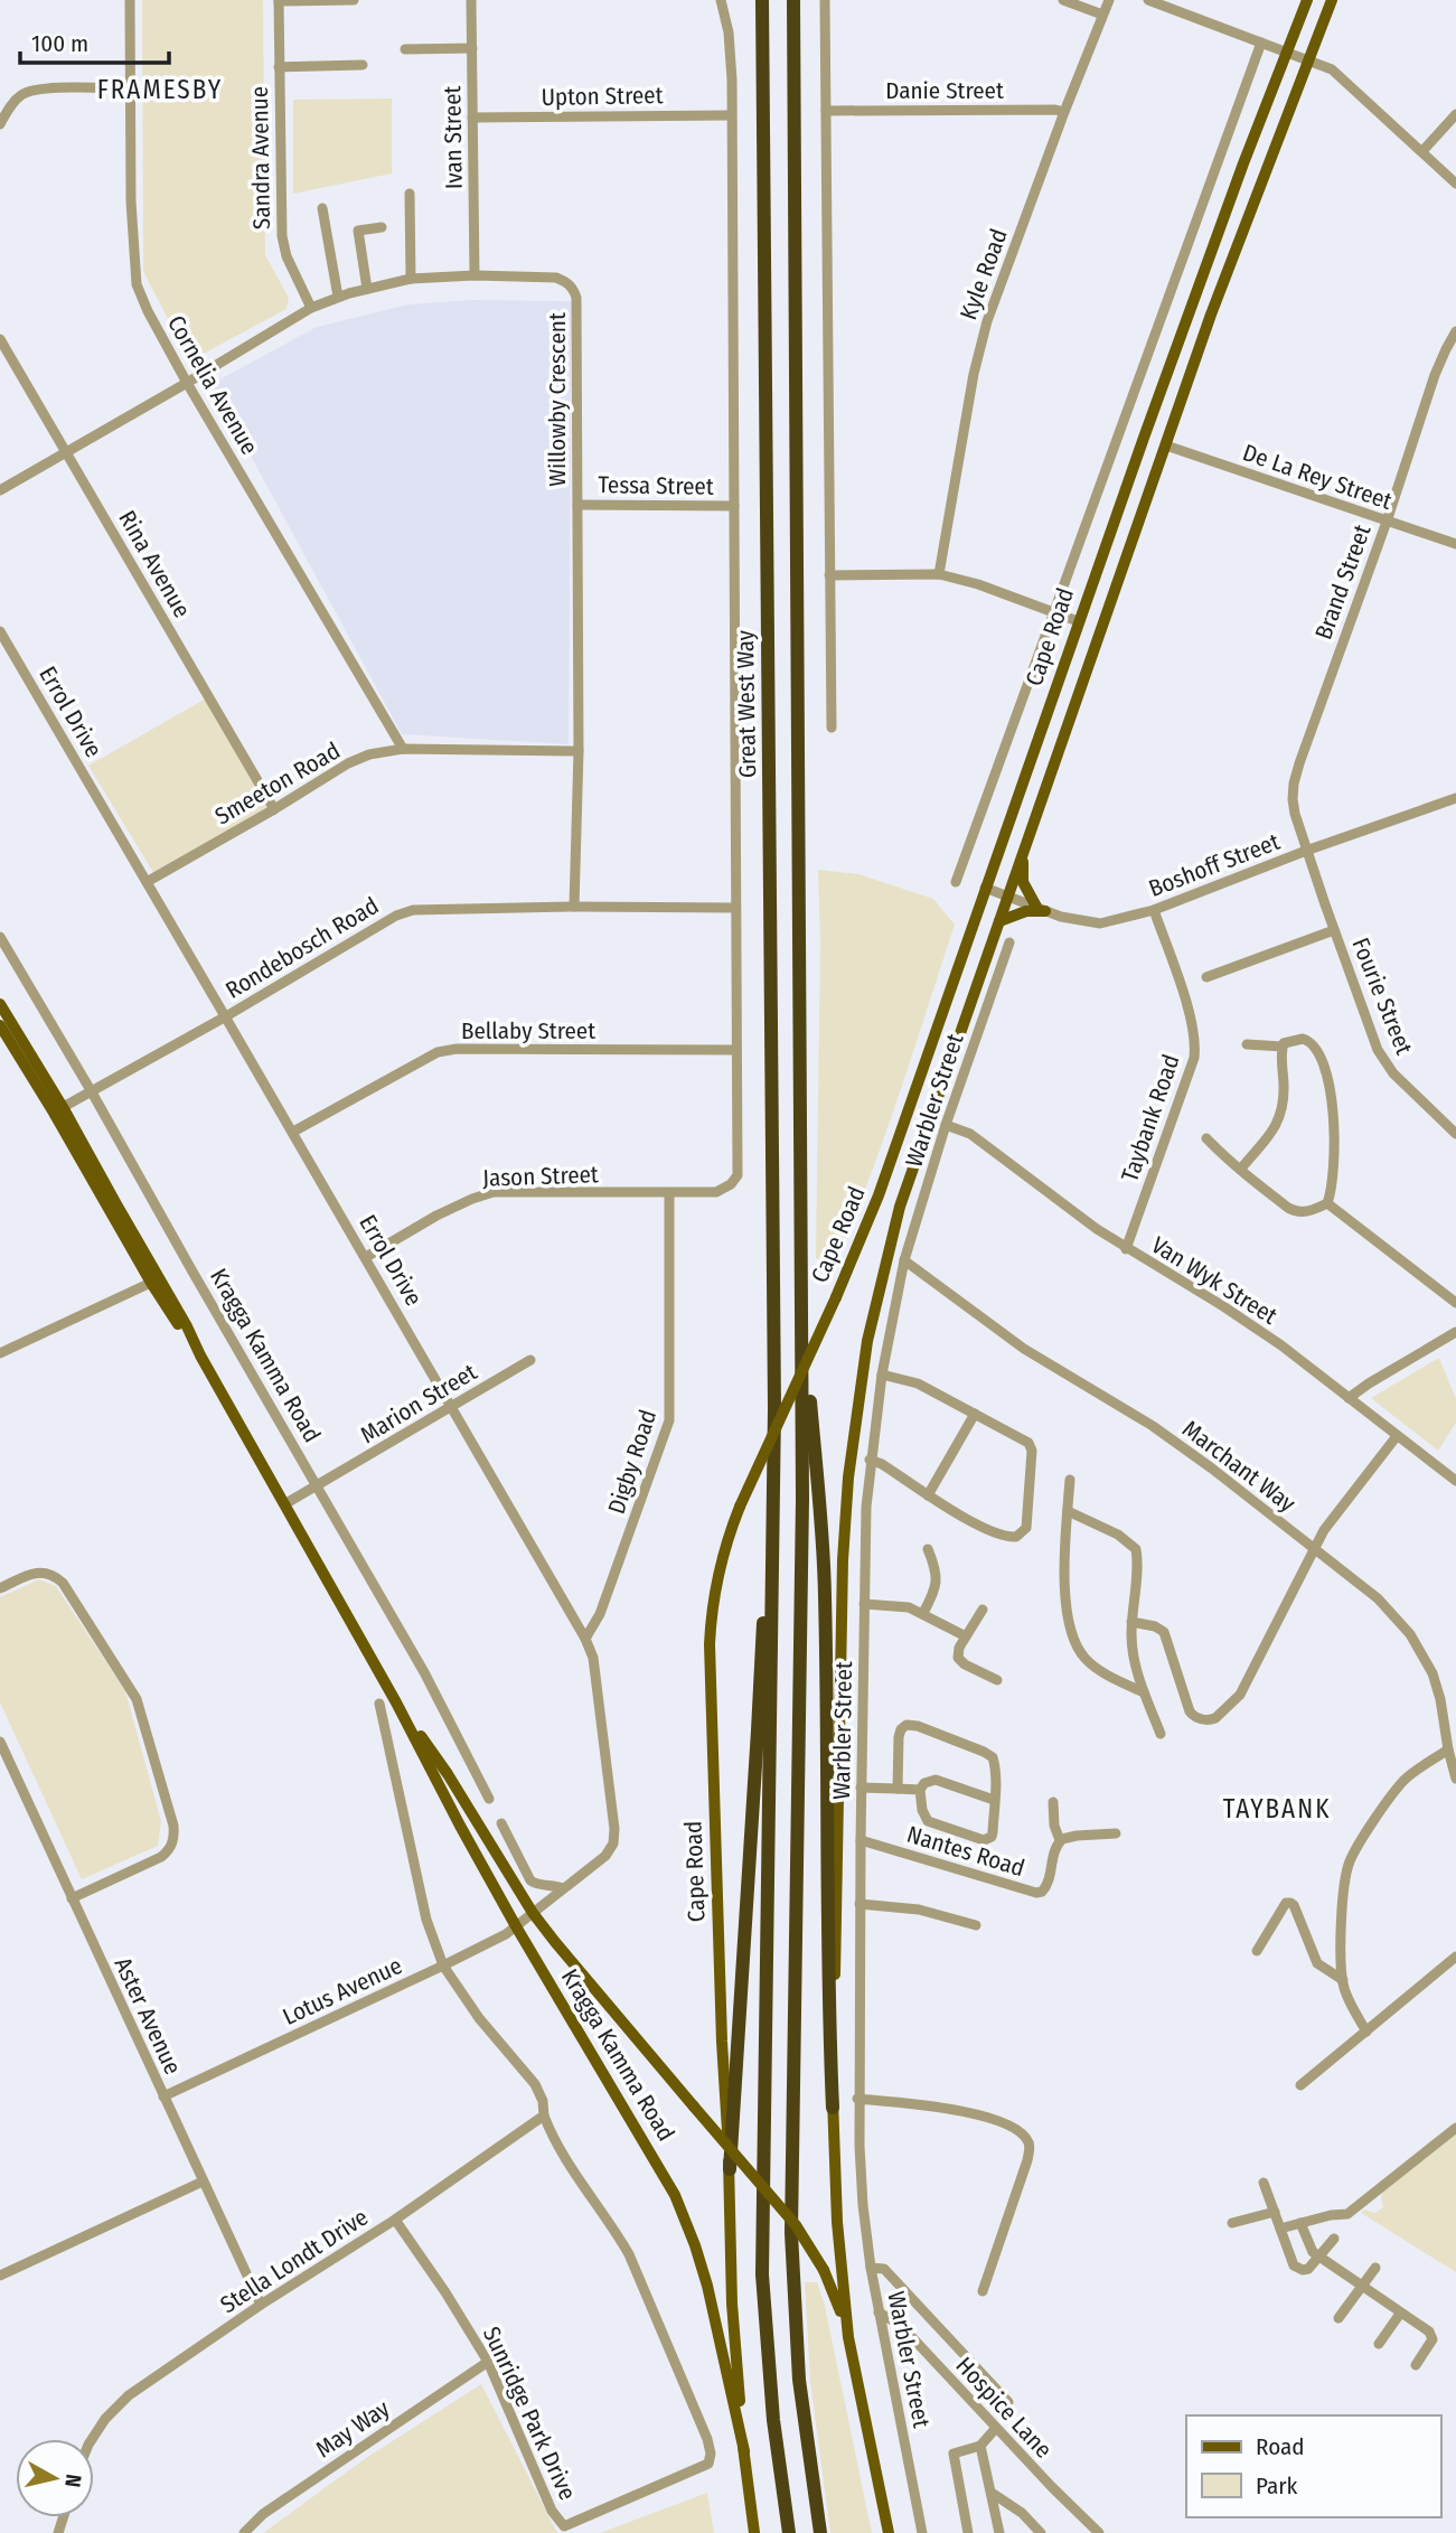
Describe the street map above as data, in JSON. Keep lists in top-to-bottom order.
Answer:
{
  "streets": {
    "highway": ["Great West Way"],
    "main road": ["Cape Road", "Kragga Kamma Road"],
    "street": [
      "Danie Street",
      "Upton Street",
      "Ivan Street",
      "Sandra Avenue",
      "Kyle Road",
      "Cornelia Avenue",
      "Willowby Crescent",
      "De La Rey Street",
      "Tessa Street",
      "Rina Avenue",
      "Brand Street",
      "Errol Drive",
      "Smeeton Road",
      "Boshoff Street",
      "Rondebosch Road",
      "Fourie Street",
      "Bellaby Street",
      "Warbler Street",
      "Taybank Road",
      "Jason Street",
      "Van Wyk Street",
      "Marion Street",
      "Digby Road",
      "Marchant Way",
      "Nantes Road",
      "Lotus Avenue",
      "Aster Avenue",
      "Stella Londt Drive",
      "Hospice Lane",
      "Sunridge Park Drive",
      "May Way"
    ]
  },
  "crossings": [
    ["Danie Street", "Kyle Road"],
    ["Upton Street", "Ivan Street"],
    ["Upton Street", "Great West Way"],
    ["Ivan Street", "Willowby Crescent"],
    ["Sandra Avenue", "Willowby Crescent"],
    ["Cornelia Avenue", "Willowby Crescent"],
    ["Cornelia Avenue", "Smeeton Road"],
    ["Willowby Crescent", "Tessa Street"],
    ["Willowby Crescent", "Rina Avenue"],
    ["Willowby Crescent", "Smeeton Road"],
    ["Willowby Crescent", "Rondebosch Road"],
    ["De La Rey Street", "Brand Street"],
    ["De La Rey Street", "Cape Road"],
    ["Tessa Street", "Great West Way"],
    ["Rina Avenue", "Smeeton Road"],
    ["Brand Street", "Boshoff Street"],
    ["Brand Street", "Fourie Street"],
    ["Cape Road", "Boshoff Street"],
    ["Cape Road", "Kragga Kamma Road"],
    ["Great West Way", "Rondebosch Road"],
    ["Great West Way", "Bellaby Street"],
    ["Great West Way", "Jason Street"],
    ["Errol Drive", "Smeeton Road"],
    ["Errol Drive", "Rondebosch Road"],
    ["Errol Drive", "Bellaby Street"],
    ["Errol Drive", "Jason Street"],
    ["Errol Drive", "Kragga Kamma Road"],
    ["Errol Drive", "Marion Street"],
    ["Errol Drive", "Digby Road"],
    ["Errol Drive", "Lotus Avenue"],
    ["Boshoff Street", "Fourie Street"],
    ["Boshoff Street", "Taybank Road"],
    ["Rondebosch Road", "Kragga Kamma Road"],
    ["Warbler Street", "Van Wyk Street"],
    ["Warbler Street", "Marchant Way"],
    ["Warbler Street", "Nantes Road"],
    ["Warbler Street", "Hospice Lane"],
    ["Taybank Road", "Van Wyk Street"],
    ["Jason Street", "Digby Road"],
    ["Kragga Kamma Road", "Marion Street"],
    ["Kragga Kamma Road", "Lotus Avenue"],
    ["Lotus Avenue", "Aster Avenue"],
    ["Aster Avenue", "Stella Londt Drive"],
    ["Stella Londt Drive", "Sunridge Park Drive"],
    ["Sunridge Park Drive", "May Way"]
  ],
  "districts": ["FRAMESBY", "TAYBANK"],
  "legend": ["Road", "Park"],
  "scale_bar": "100 m",
  "north": "right"
}
